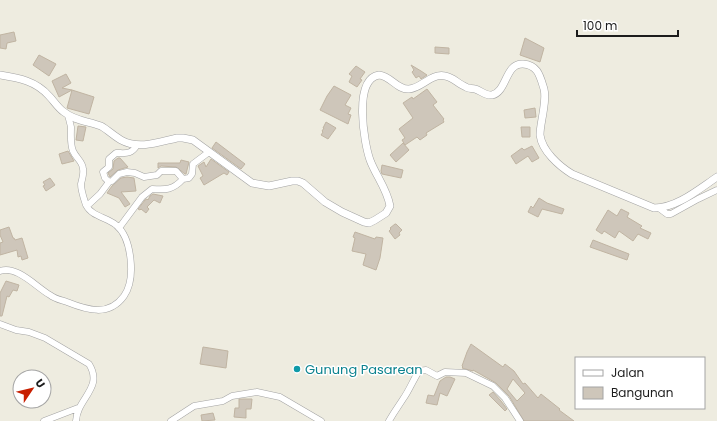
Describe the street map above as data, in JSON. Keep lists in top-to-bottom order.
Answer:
{
  "places": ["Gunung Pasarean"],
  "legend": ["Jalan", "Bangunan"],
  "scale_bar": "100 m",
  "north": "top right"
}
